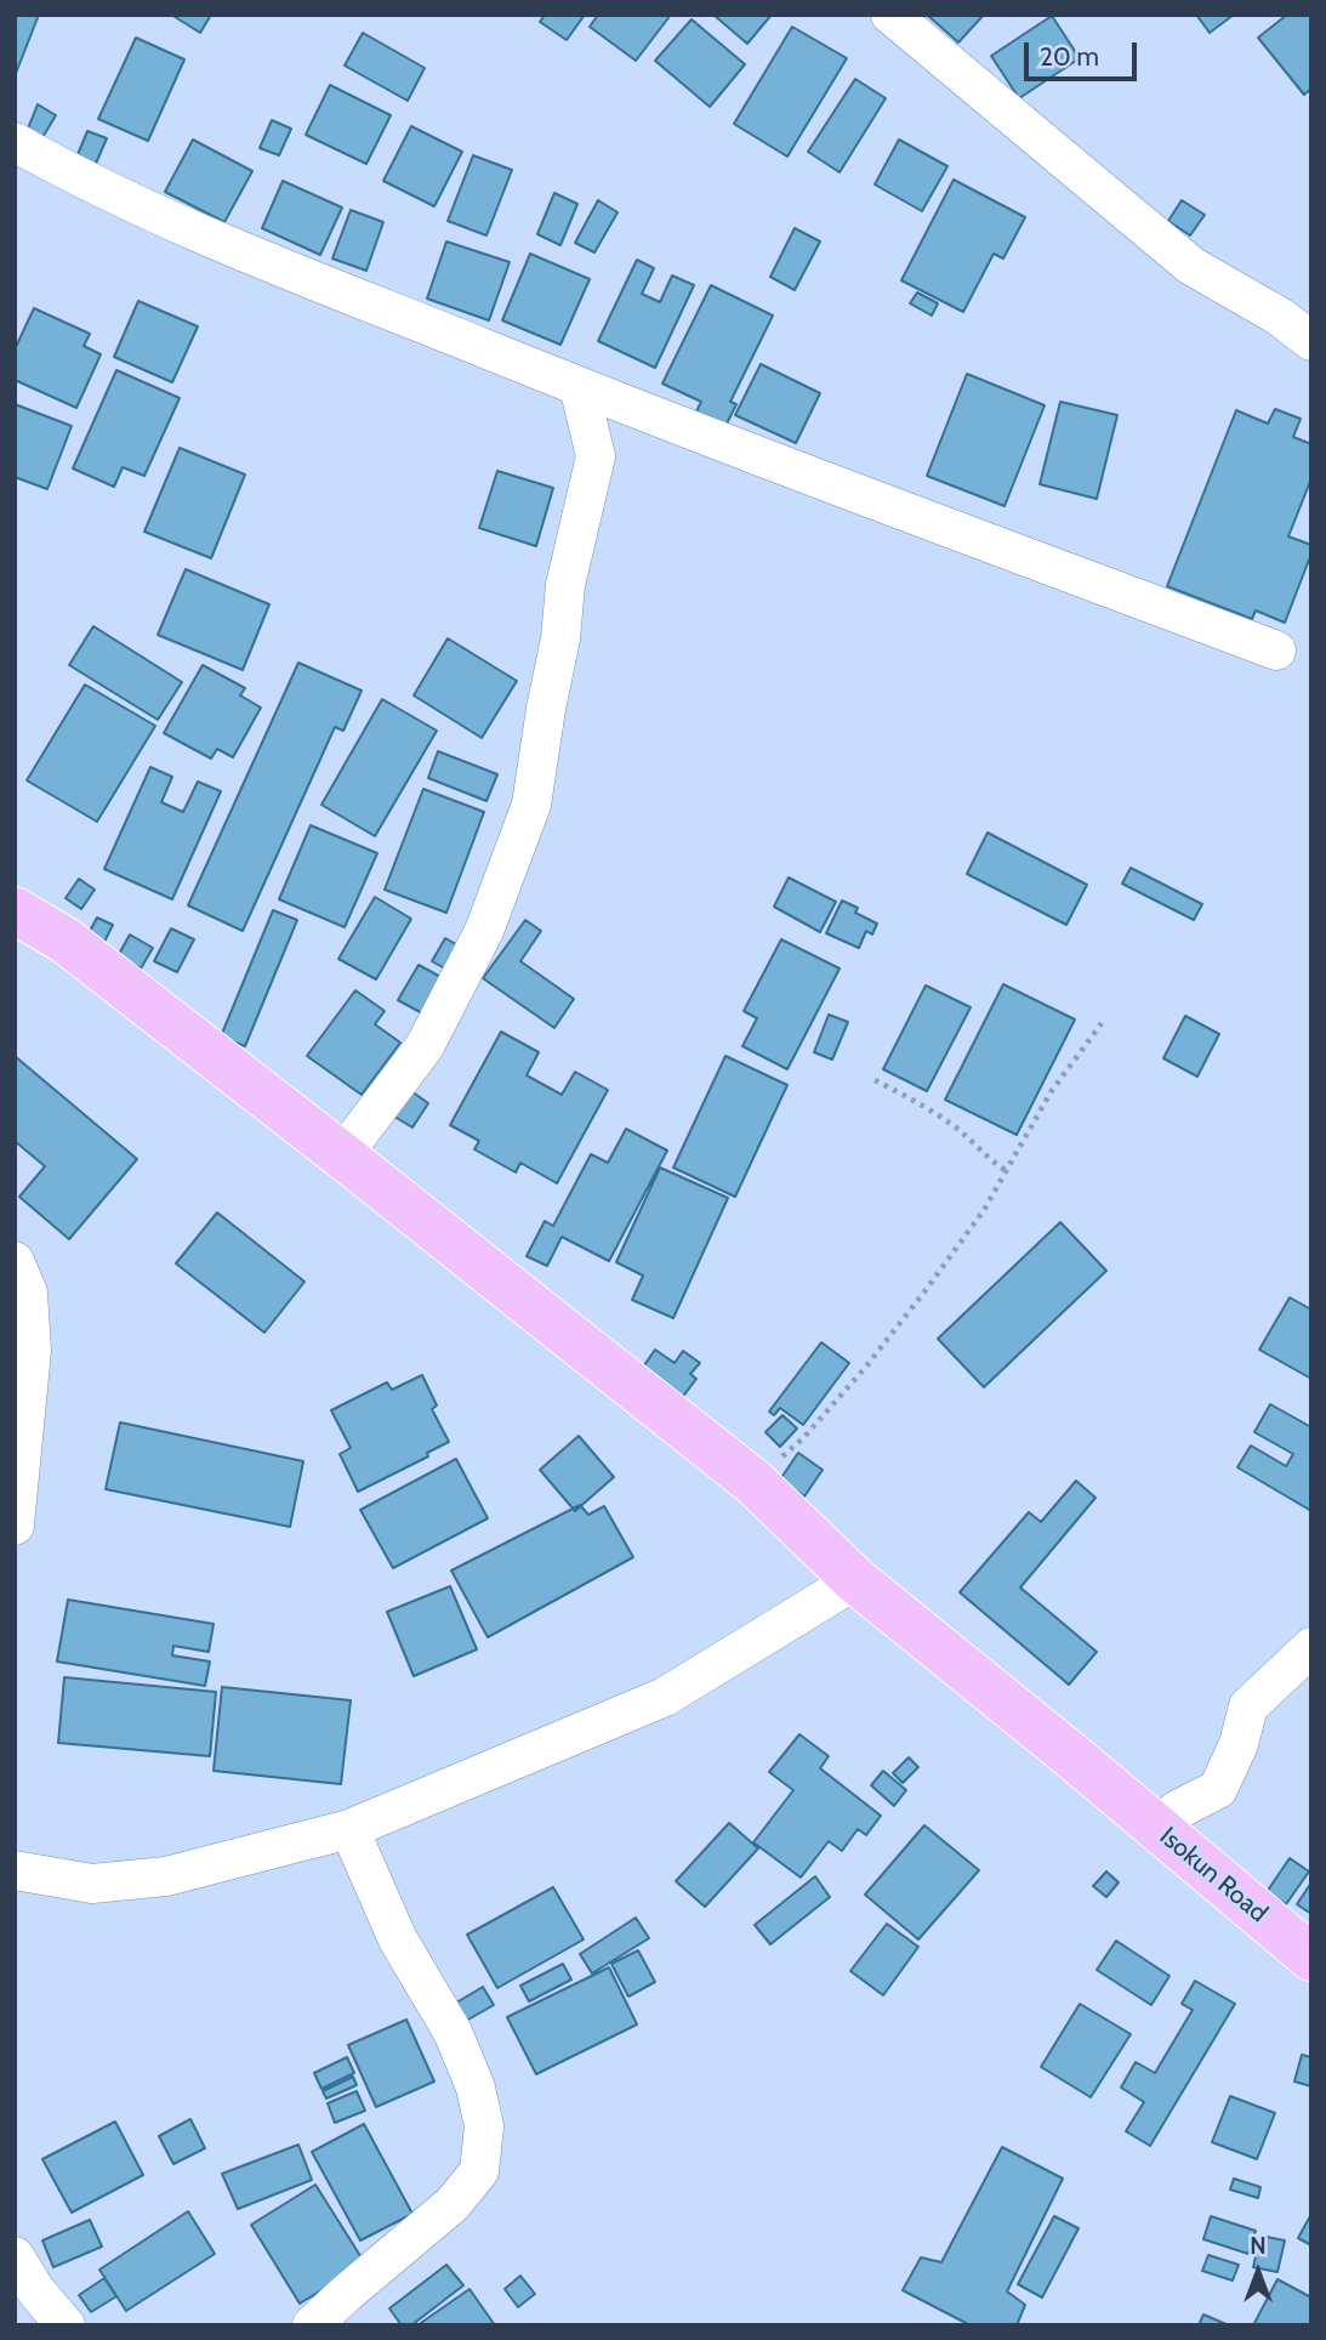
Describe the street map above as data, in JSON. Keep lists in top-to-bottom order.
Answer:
{
  "streets": {
    "main road": ["Isokun Road"]
  },
  "scale_bar": "20 m",
  "north": "top"
}
